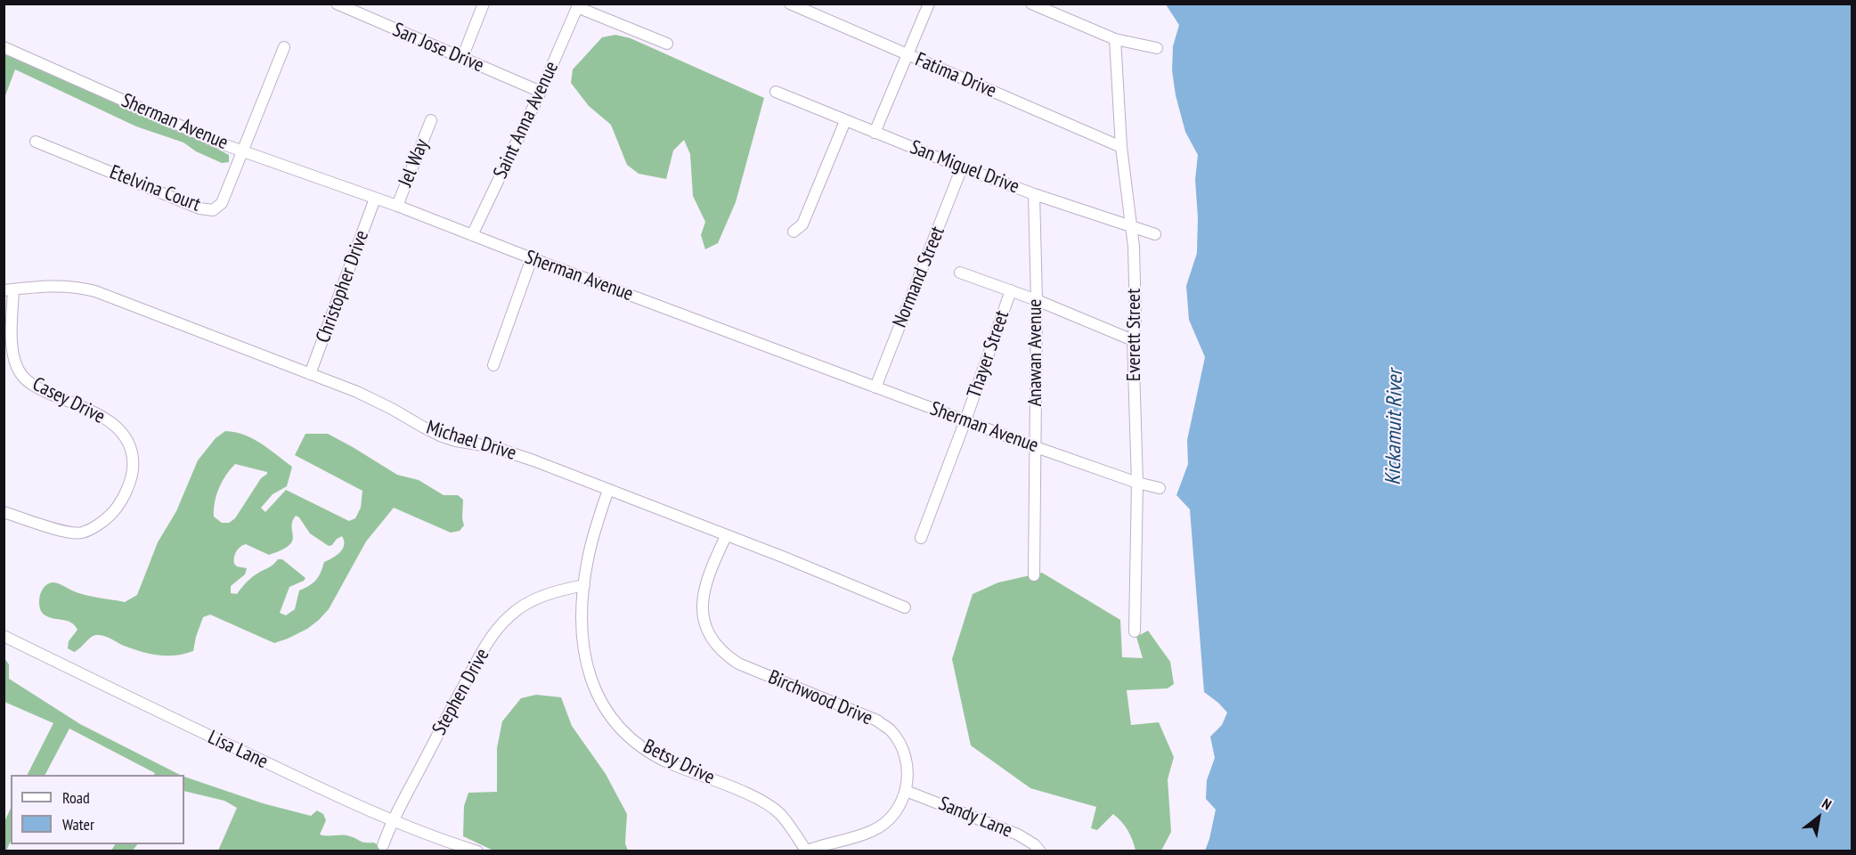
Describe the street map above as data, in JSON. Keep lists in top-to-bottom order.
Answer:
{
  "streets": {
    "street": [
      "San Jose Drive",
      "Fatima Drive",
      "Saint Anna Avenue",
      "Sherman Avenue",
      "Jel Way",
      "San Miguel Drive",
      "Etelvina Court",
      "Normand Street",
      "Christopher Drive",
      "Everett Street",
      "Anawan Avenue",
      "Thayer Street",
      "Casey Drive",
      "Michael Drive",
      "Stephen Drive",
      "Birchwood Drive",
      "Lisa Lane",
      "Betsy Drive",
      "Sandy Lane"
    ]
  },
  "crossings": [
    ["San Jose Drive", "Saint Anna Avenue"],
    ["Fatima Drive", "Everett Street"],
    ["Saint Anna Avenue", "Sherman Avenue"],
    ["Sherman Avenue", "Jel Way"],
    ["Sherman Avenue", "Etelvina Court"],
    ["Sherman Avenue", "Normand Street"],
    ["Sherman Avenue", "Christopher Drive"],
    ["Sherman Avenue", "Everett Street"],
    ["Sherman Avenue", "Anawan Avenue"],
    ["Sherman Avenue", "Thayer Street"],
    ["San Miguel Drive", "Normand Street"],
    ["San Miguel Drive", "Everett Street"],
    ["San Miguel Drive", "Anawan Avenue"],
    ["Christopher Drive", "Michael Drive"],
    ["Casey Drive", "Michael Drive"],
    ["Michael Drive", "Birchwood Drive"],
    ["Michael Drive", "Betsy Drive"],
    ["Stephen Drive", "Lisa Lane"],
    ["Stephen Drive", "Betsy Drive"],
    ["Birchwood Drive", "Betsy Drive"],
    ["Birchwood Drive", "Sandy Lane"]
  ],
  "water": ["Kickamuit River"],
  "legend": ["Road", "Water"],
  "north": "top right"
}
